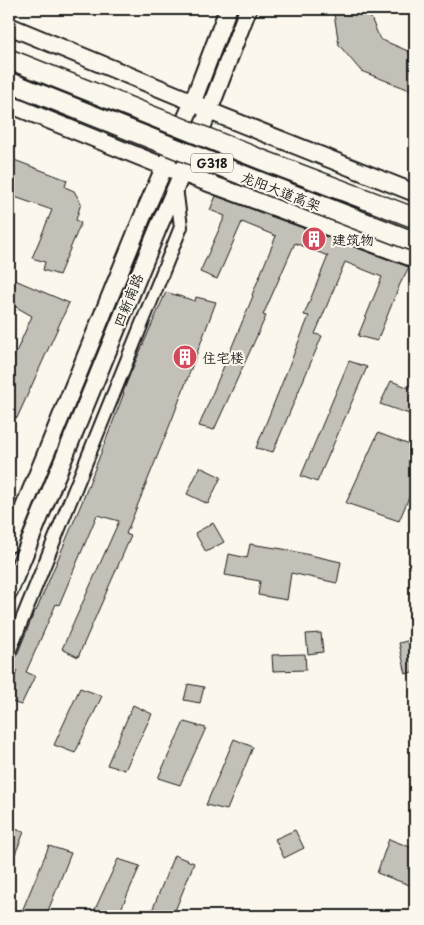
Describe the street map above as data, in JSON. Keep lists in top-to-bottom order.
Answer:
{
  "streets": {
    "highway": ["G318", "龙阳大道高架"],
    "main road": ["四新南路"]
  },
  "places": {
    "building": ["建筑物", "住宅楼"]
  }
}
